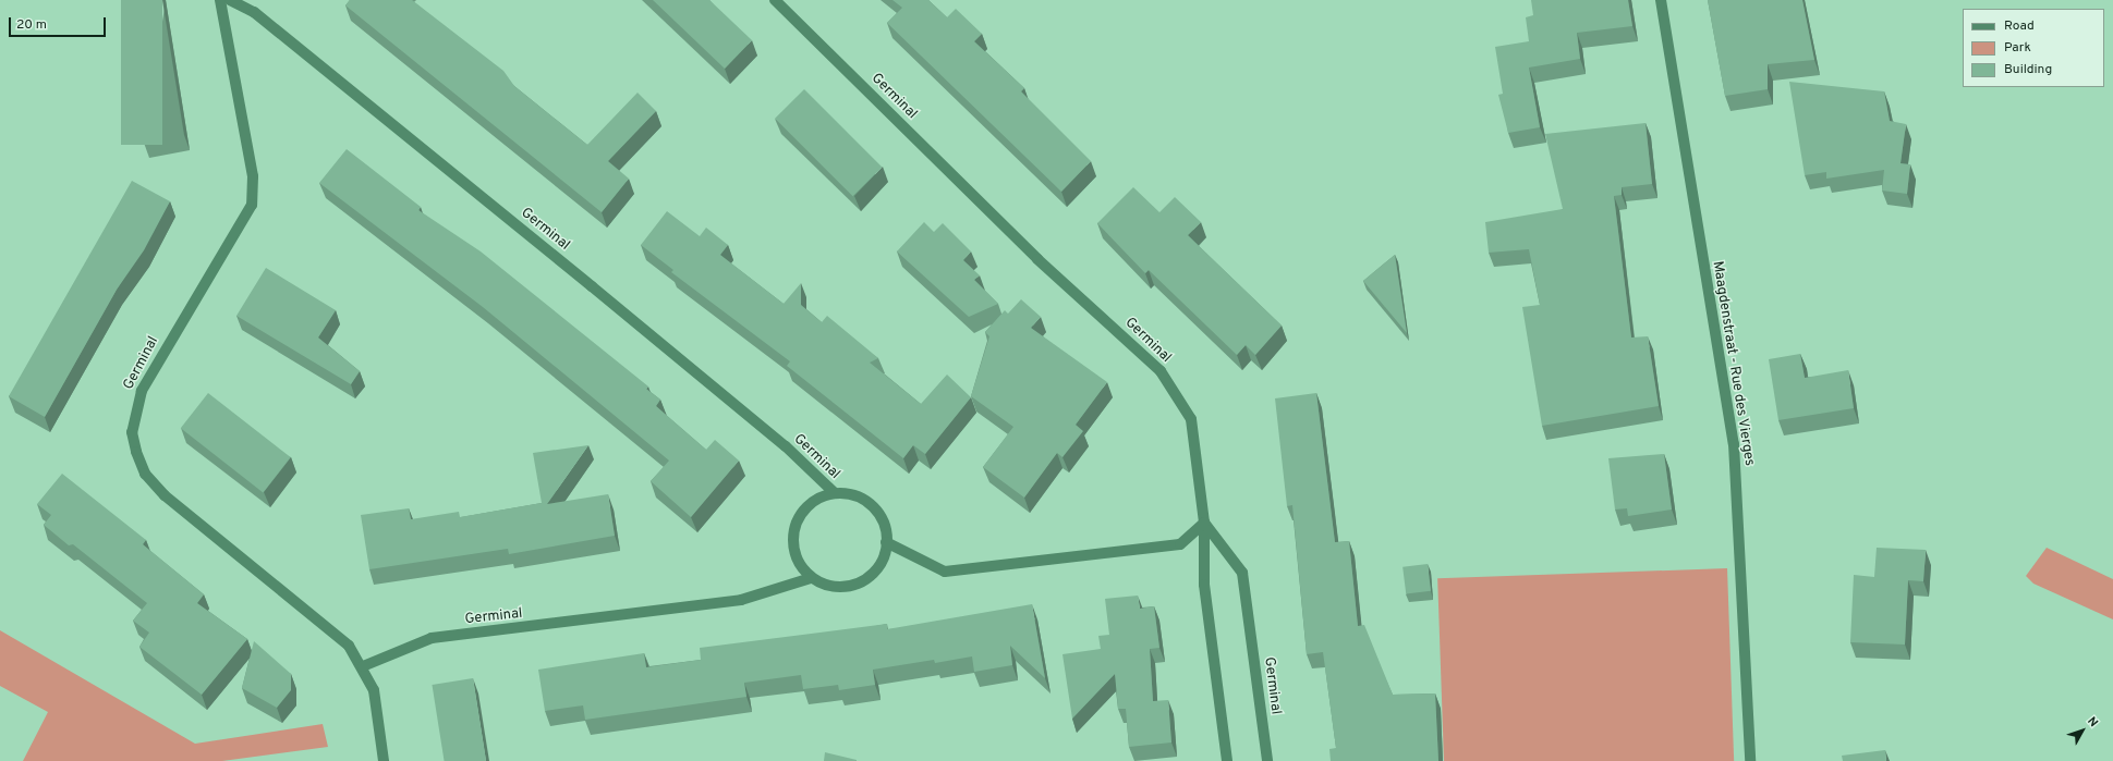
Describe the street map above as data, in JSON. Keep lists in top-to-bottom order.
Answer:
{
  "streets": {
    "street": ["Germinal", "Maagdenstraat - Rue des Vierges"]
  },
  "legend": ["Road", "Park", "Building"],
  "scale_bar": "20 m",
  "north": "top right"
}
